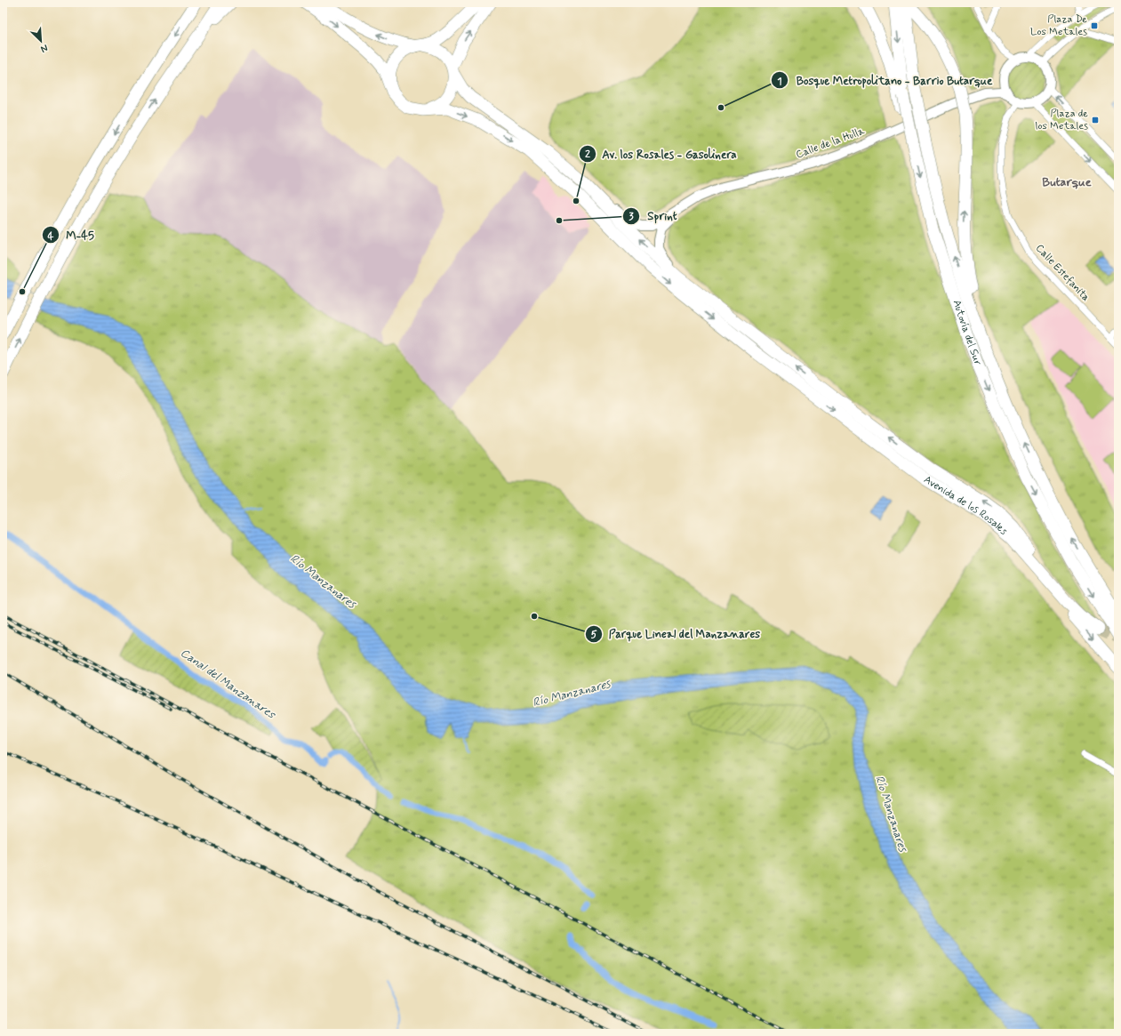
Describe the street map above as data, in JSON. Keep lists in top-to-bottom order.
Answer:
{
  "streets": {
    "highway": ["Autovía del Sur", "Avenida de los Rosales"],
    "street": ["Calle de la Hulla", "Calle Estefanita"]
  },
  "districts": ["Butarque"],
  "water": ["Río Manzanares", "Canal del Manzanares"],
  "places": {
    "transit": ["Plaza De Los Metales", "Plaza de los Metales"],
    "other": [
      "Bosque Metropolitano - Barrio Butarque",
      "Av. los Rosales - Gasolinera",
      "Sprint",
      "M-45",
      "Parque Lineal del Manzanares"
    ]
  },
  "north": "bottom right"
}
